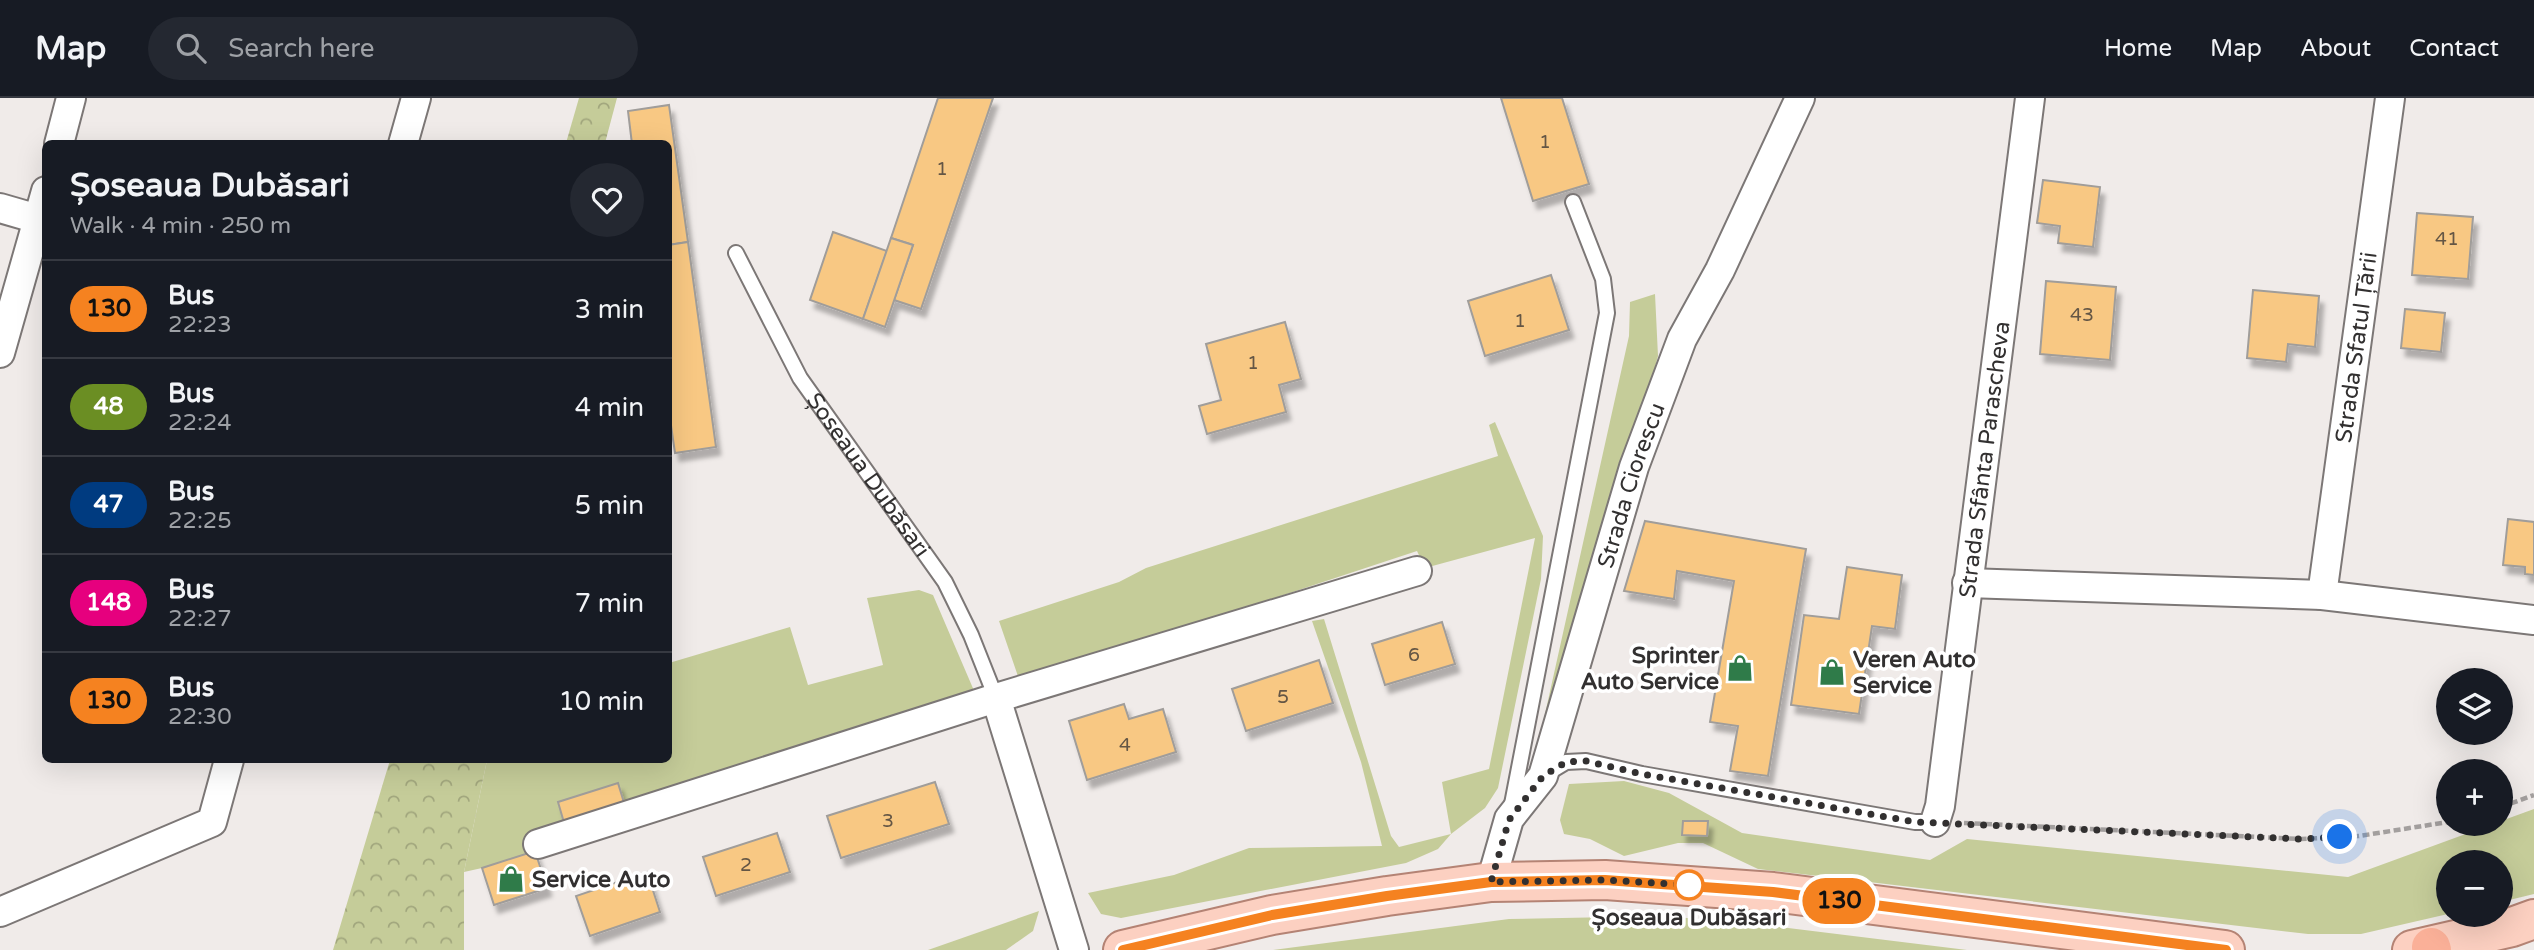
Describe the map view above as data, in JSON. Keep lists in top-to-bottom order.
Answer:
{
  "streets": {
    "street": [
      "Strada Sfatul Țării",
      "Strada Sfânta Parascheva",
      "Șoseaua Dubăsari",
      "Strada Ciorescu"
    ]
  },
  "places": {
    "shop": ["Sprinter Auto Service", "Veren Auto Service", "Service Auto"],
    "other": ["Șoseaua Dubăsari"]
  },
  "lines": ["bus line 130"],
  "house_numbers": [
    "1",
    "1",
    "41",
    "43",
    "1",
    "1",
    "6",
    "5",
    "4",
    "3",
    "2"
  ],
  "page": {
    "header": "Map",
    "search": "Search here",
    "nav": [
      "Home",
      "Map",
      "About",
      "Contact"
    ],
    "on_map": "130",
    "heading": ["Șoseaua Dubăsari", "Walk · 4 min · 250 m"],
    "list": [
      {
        "mark": "130",
        "name": "Bus",
        "note": "22:23",
        "value": "3 min"
      },
      {
        "mark": "48",
        "name": "Bus",
        "note": "22:24",
        "value": "4 min"
      },
      {
        "mark": "47",
        "name": "Bus",
        "note": "22:25",
        "value": "5 min"
      },
      {
        "mark": "148",
        "name": "Bus",
        "note": "22:27",
        "value": "7 min"
      },
      {
        "mark": "130",
        "name": "Bus",
        "note": "22:30",
        "value": "10 min"
      }
    ],
    "map_buttons": ["+", "−"]
  }
}
